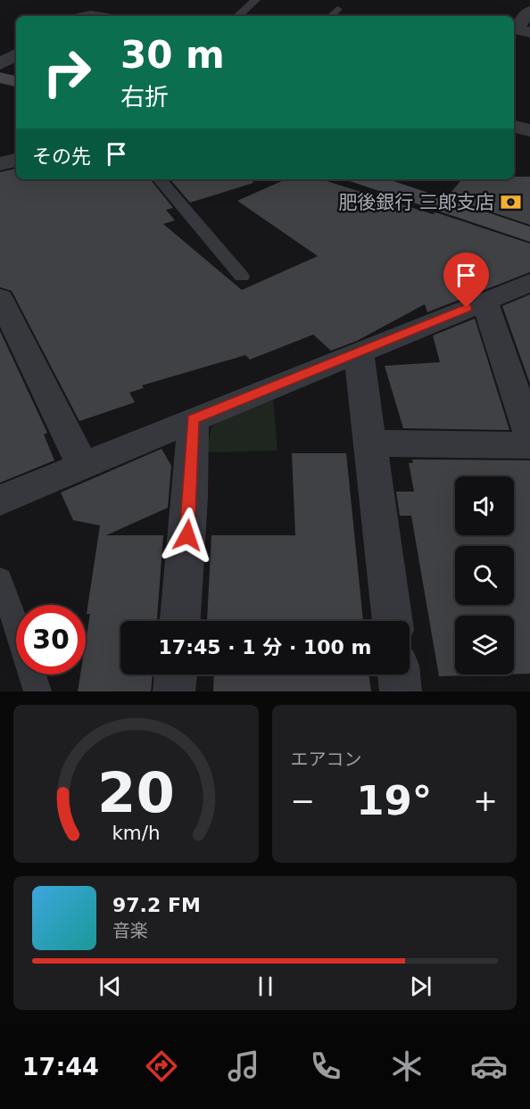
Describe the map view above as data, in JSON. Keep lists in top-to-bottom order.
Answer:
{
  "places": {
    "bank": ["肥後銀行 三郎支店"]
  },
  "page": {
    "turn": ["30 m", "右折"],
    "then": "その先",
    "limit": "30",
    "trip": "17:45 · 1 分 · 100 m",
    "tile": "エアコン",
    "heat": ["−", "19°", "+"],
    "song": ["97.2 FM", "音楽"],
    "tabs": "17:44",
    "gauge": ["20", "km/h"]
  }
}
